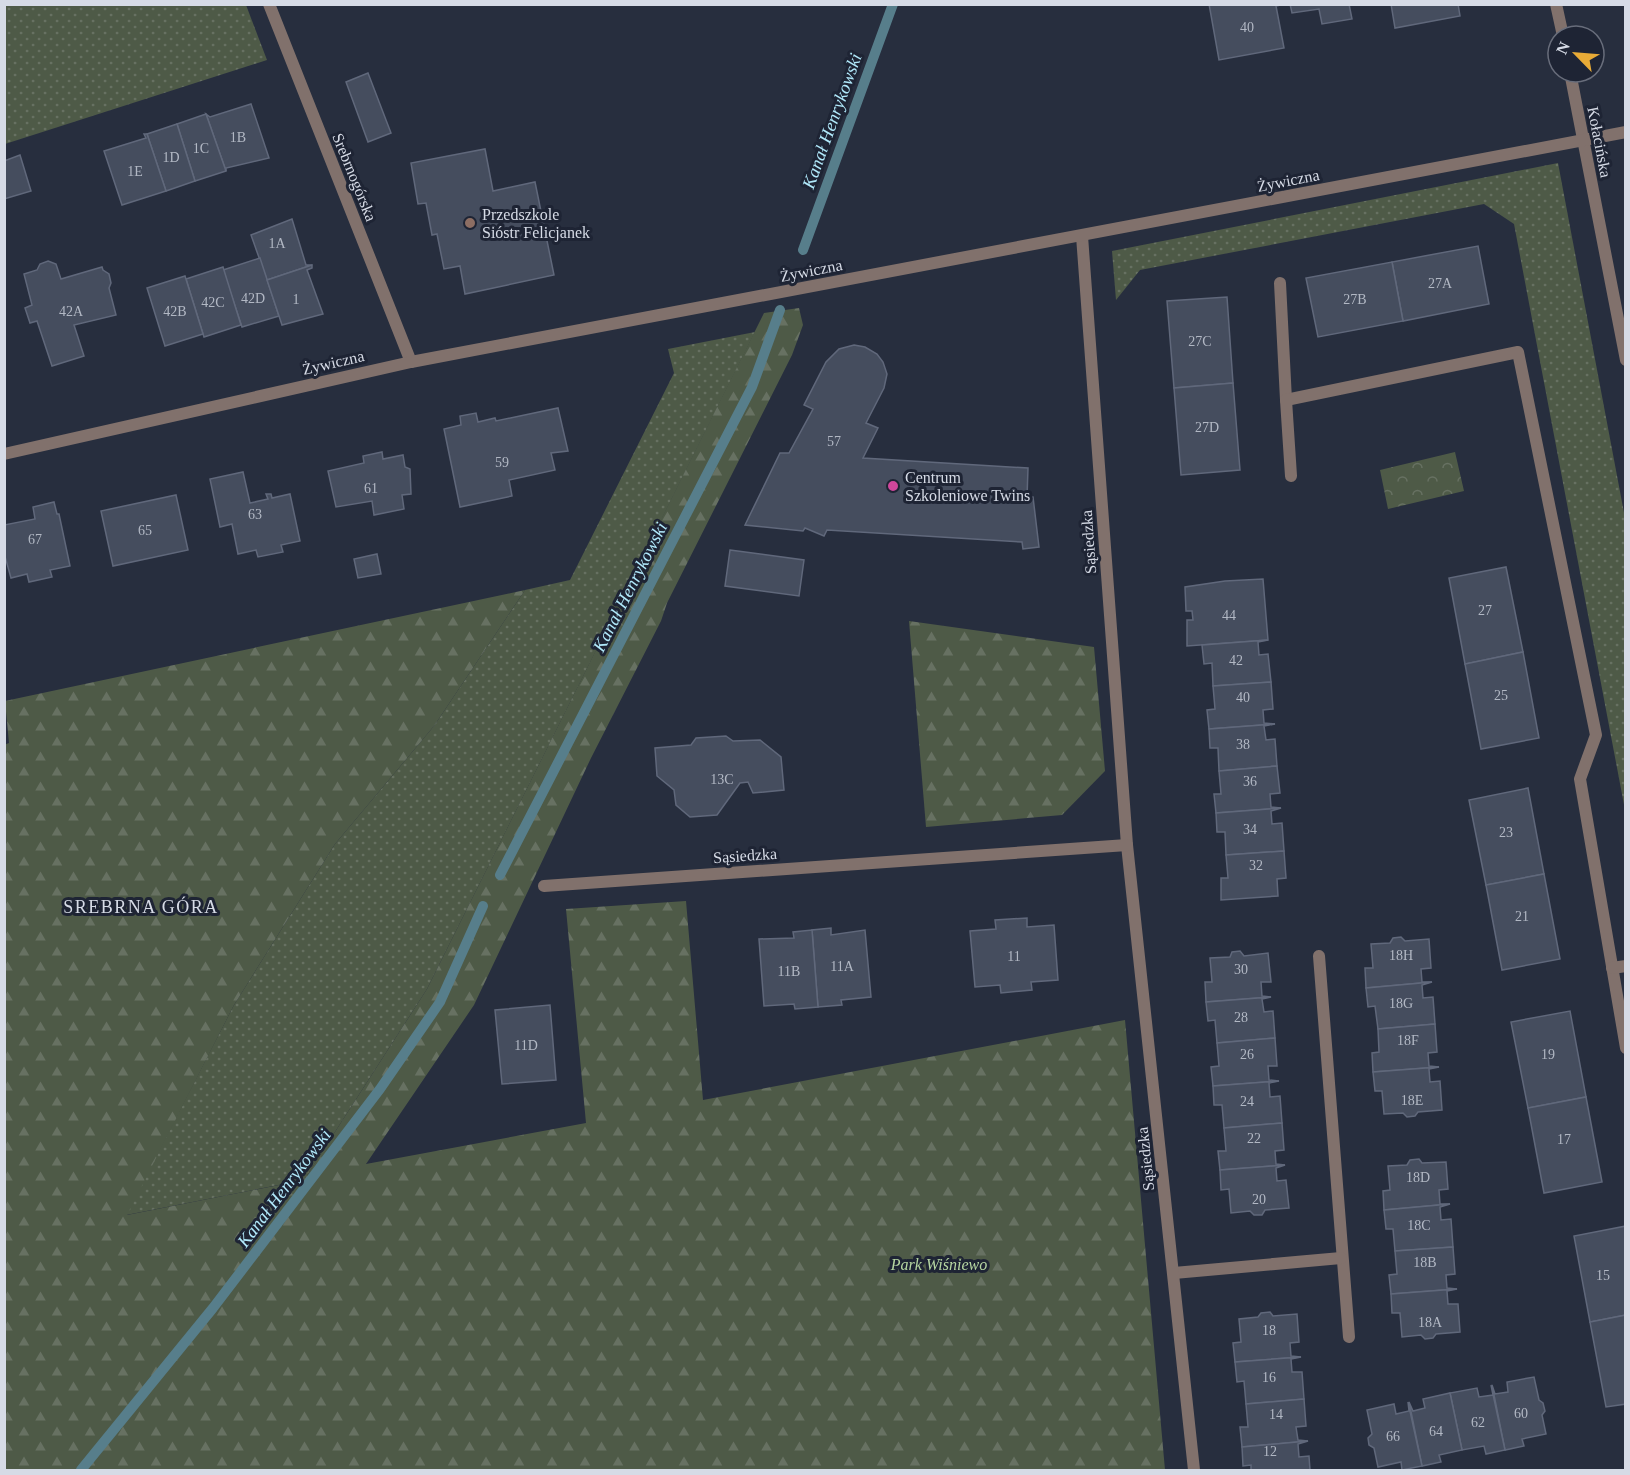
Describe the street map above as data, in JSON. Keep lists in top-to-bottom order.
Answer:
{
  "streets": {
    "street": [
      "Kołacińska",
      "Srebrnogórska",
      "Żywiczna",
      "Sąsiedzka"
    ]
  },
  "crossings": [
    ["Kołacińska", "Żywiczna"],
    ["Srebrnogórska", "Żywiczna"],
    ["Żywiczna", "Sąsiedzka"]
  ],
  "districts": ["SREBRNA GÓRA"],
  "water": ["Kanał Henrykowski"],
  "parks": ["Park Wiśniewo"],
  "places": ["Przedszkole Sióstr Felicjanek", "Centrum Szkoleniowe Twins"],
  "house_numbers": [
    "40",
    "1B",
    "1C",
    "1D",
    "1E",
    "1A",
    "27A",
    "42D",
    "1",
    "27B",
    "42C",
    "42A",
    "42B",
    "27C",
    "27D",
    "57",
    "59",
    "61",
    "63",
    "65",
    "67",
    "27",
    "44",
    "42",
    "25",
    "40",
    "38",
    "13C",
    "36",
    "34",
    "23",
    "32",
    "21",
    "18H",
    "11",
    "11A",
    "30",
    "11B",
    "18G",
    "28",
    "18F",
    "11D",
    "26",
    "19",
    "18E",
    "24",
    "22",
    "17",
    "18D",
    "20",
    "18C",
    "18B",
    "15",
    "18A",
    "18",
    "16",
    "60",
    "14",
    "62",
    "64",
    "66",
    "12"
  ],
  "north": "top left"
}
